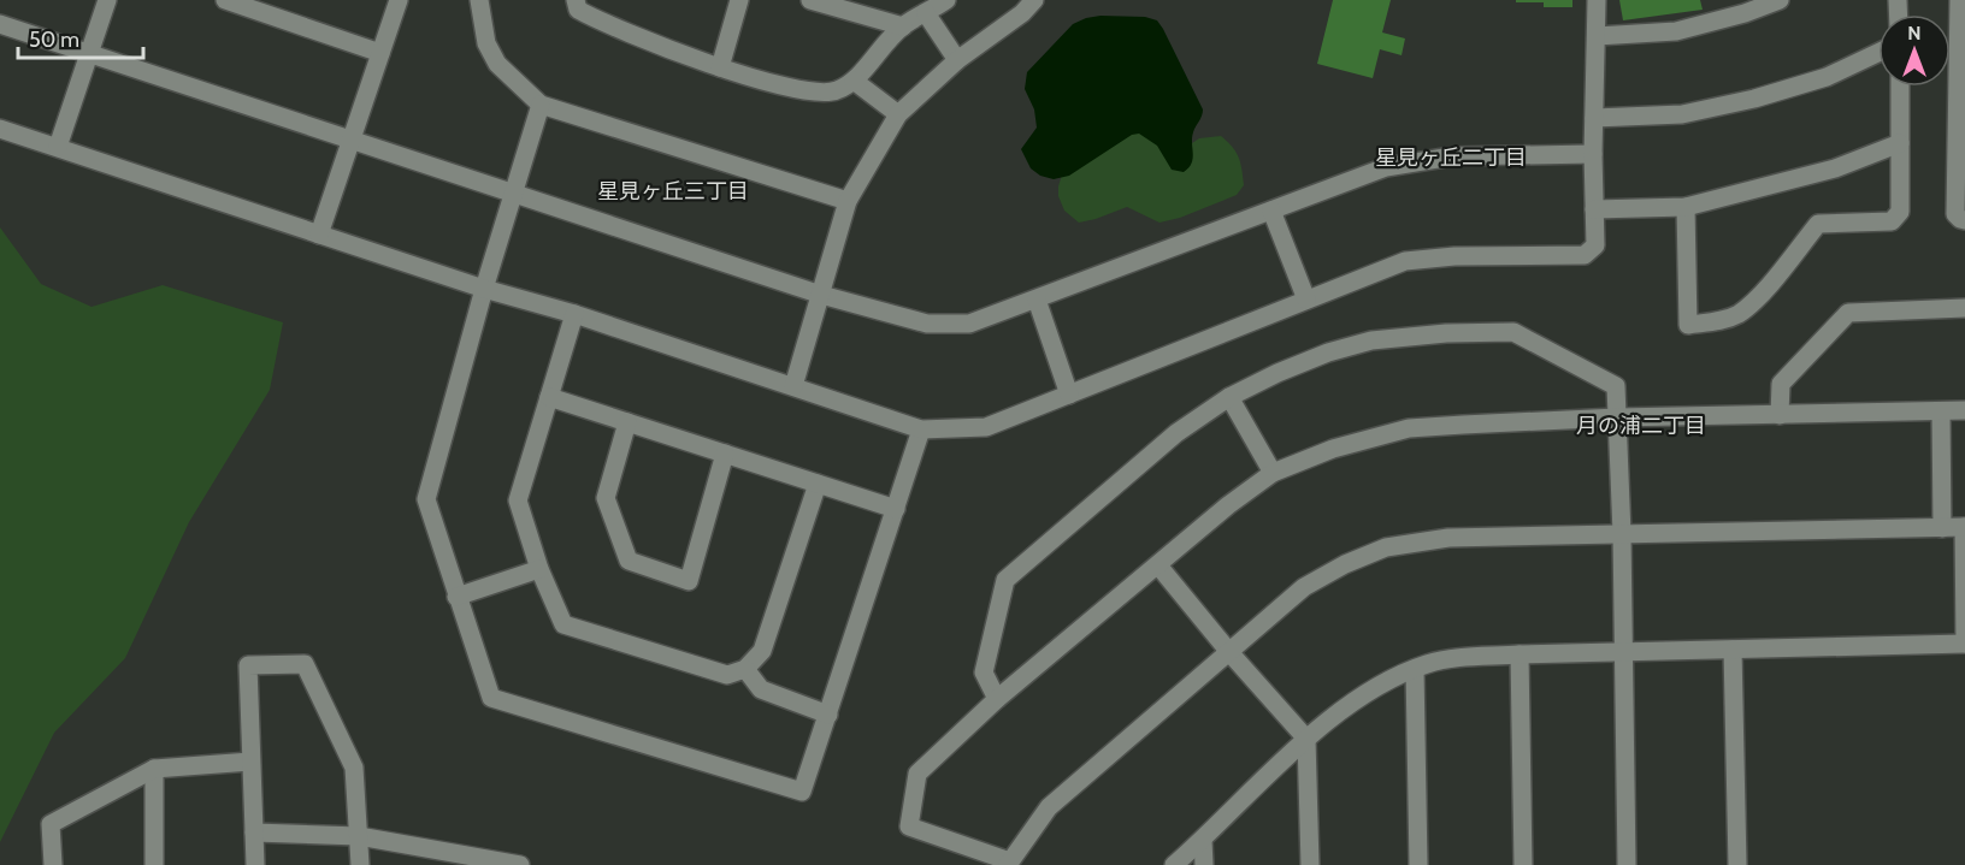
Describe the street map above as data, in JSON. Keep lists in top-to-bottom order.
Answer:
{
  "districts": ["星見ヶ丘二丁目", "星見ヶ丘三丁目", "月の浦二丁目"],
  "scale_bar": "50 m",
  "north": "top"
}
